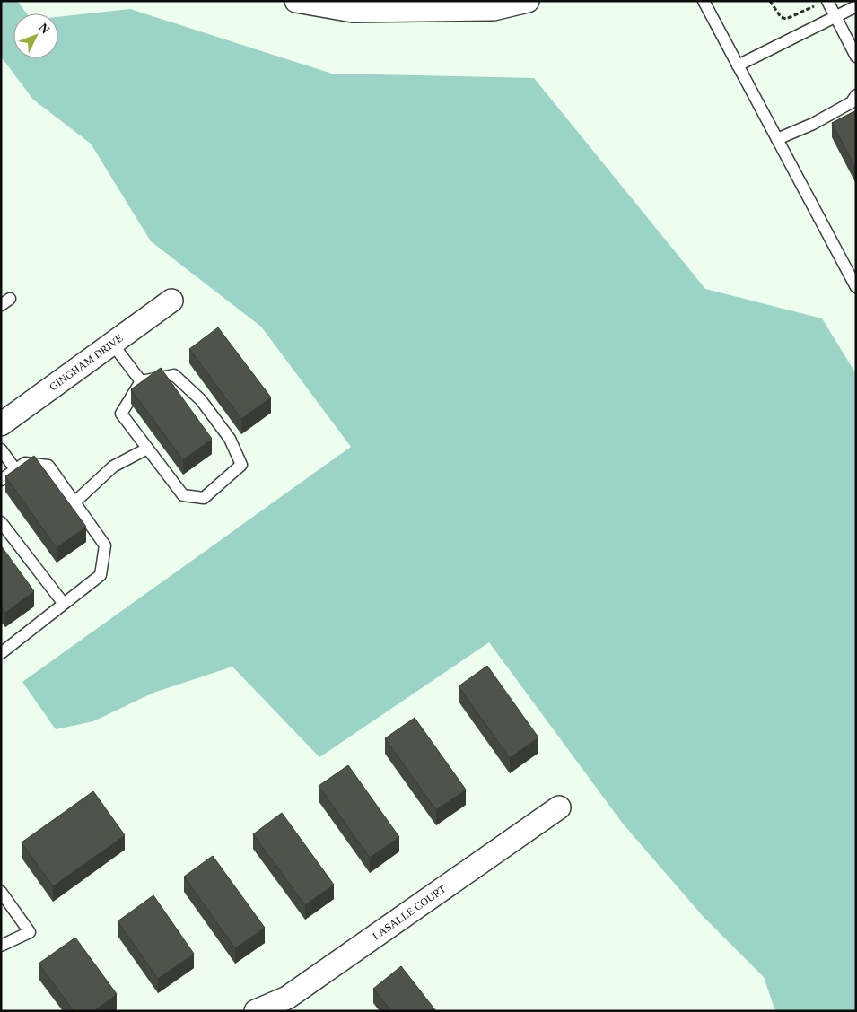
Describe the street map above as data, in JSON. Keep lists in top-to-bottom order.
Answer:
{
  "streets": {
    "street": ["GINGHAM DRIVE", "LASALLE COURT"]
  },
  "north": "top right"
}
